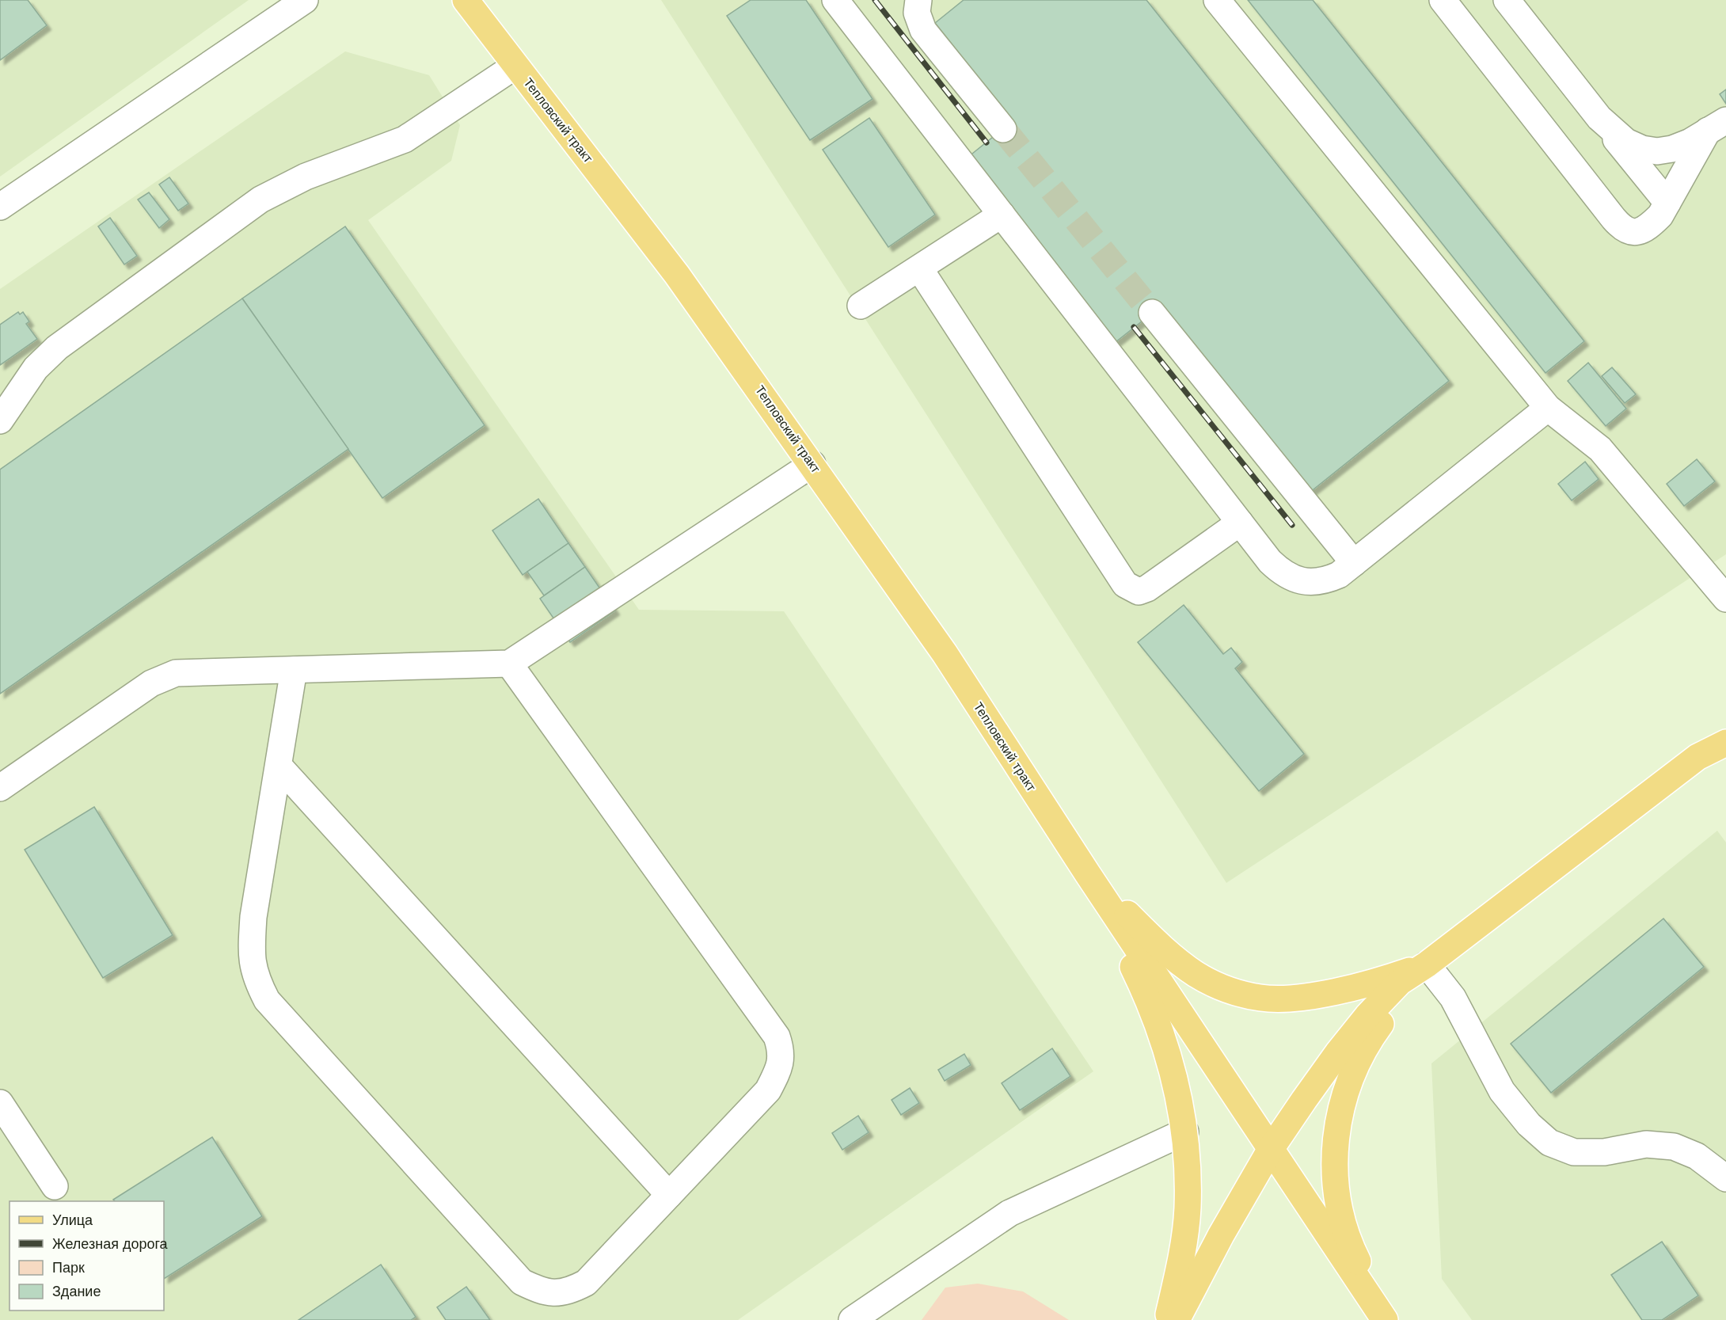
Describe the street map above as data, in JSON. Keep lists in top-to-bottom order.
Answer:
{
  "streets": {
    "main road": ["Тепловский тракт"]
  },
  "legend": [
    "Улица",
    "Железная дорога",
    "Парк",
    "Здание"
  ]
}
